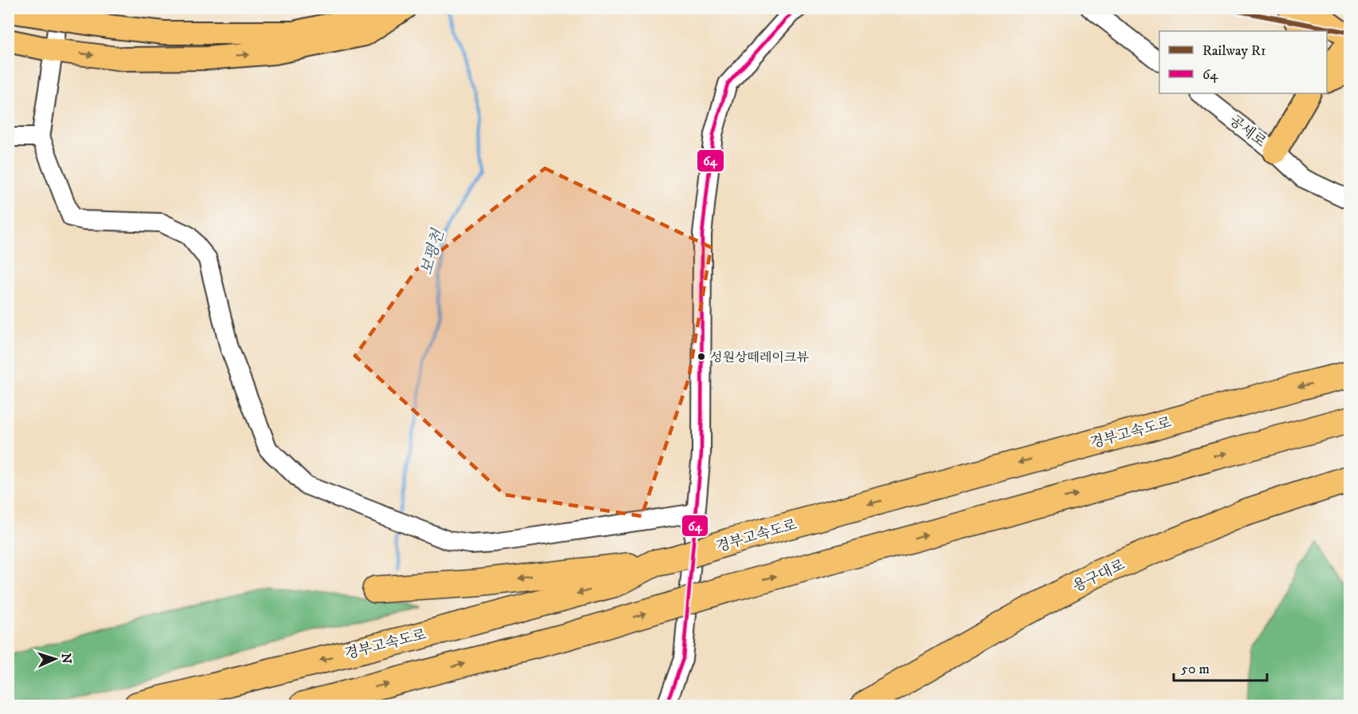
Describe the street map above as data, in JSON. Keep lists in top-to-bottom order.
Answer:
{
  "streets": {
    "highway": ["경부고속도로", "용구대로"],
    "street": ["공세로"]
  },
  "water": ["보평천"],
  "places": ["성원상떼레이크뷰"],
  "lines": ["rail line R1", "transit line 64"],
  "legend": ["Railway R1", "64"],
  "scale_bar": "50 m",
  "north": "right"
}
